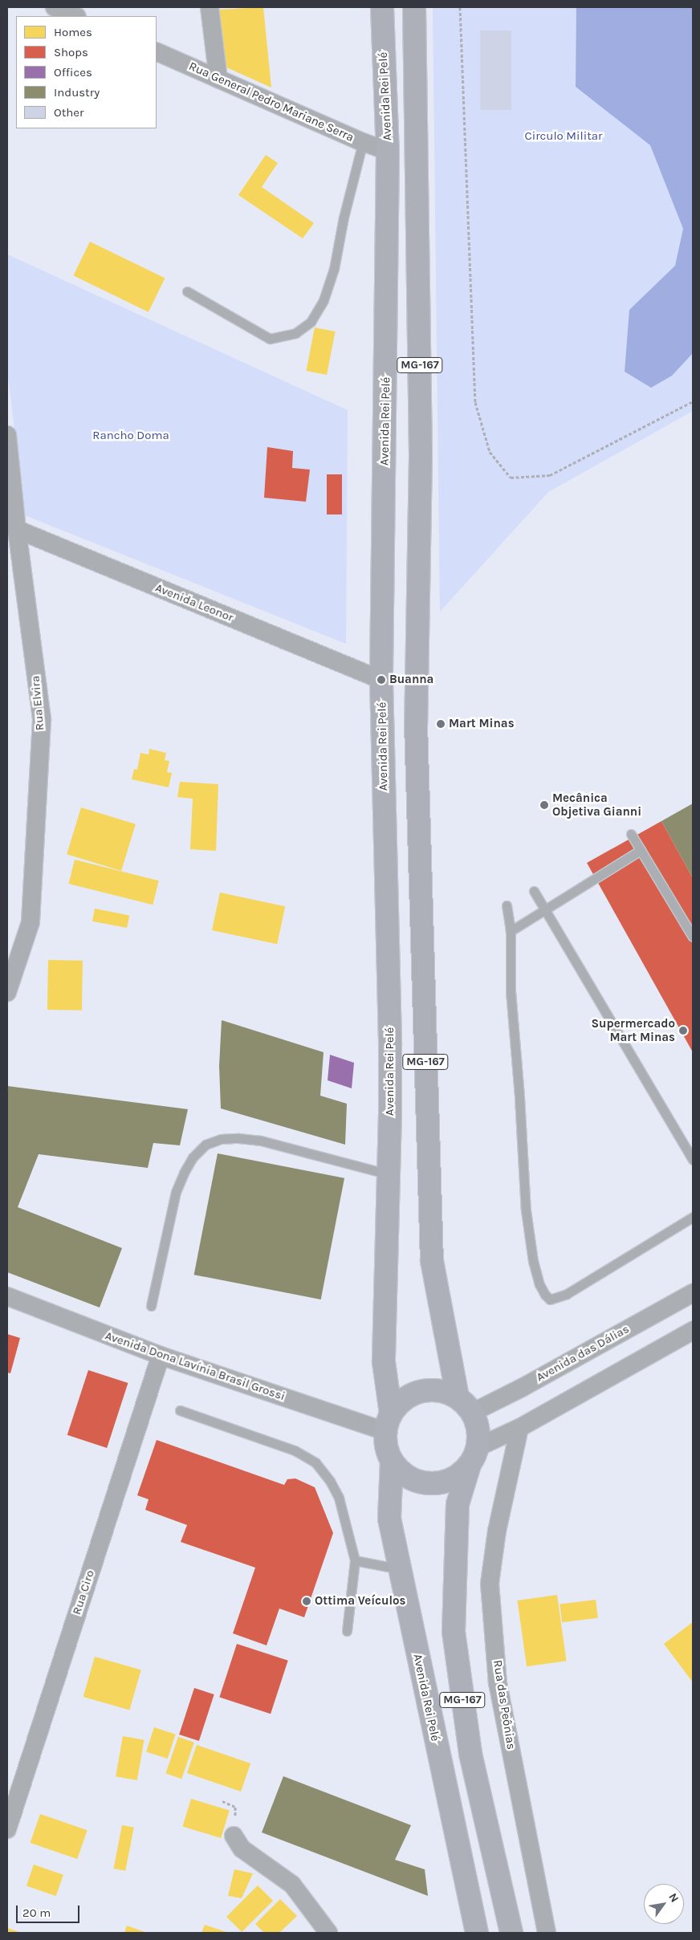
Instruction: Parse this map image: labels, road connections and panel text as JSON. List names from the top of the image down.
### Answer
{
  "streets": {
    "main road": ["Avenida Rei Pelé", "MG-167"],
    "street": [
      "Rua General Pedro Mariane Serra",
      "Avenida Leonor",
      "Rua Elvira",
      "Avenida das Dálias",
      "Avenida Dona Lavínia Brasil Grossi",
      "Rua Ciro",
      "Rua das Peônias"
    ]
  },
  "crossings": [
    ["Avenida Rei Pelé", "Rua General Pedro Mariane Serra"],
    ["Avenida Rei Pelé", "MG-167"],
    ["Avenida Rei Pelé", "Avenida Leonor"],
    ["Avenida Rei Pelé", "Avenida das Dálias"],
    ["Avenida Rei Pelé", "Avenida Dona Lavínia Brasil Grossi"],
    ["MG-167", "Avenida das Dálias"],
    ["MG-167", "Avenida Dona Lavínia Brasil Grossi"],
    ["Avenida Leonor", "Rua Elvira"],
    ["Avenida das Dálias", "Avenida Dona Lavínia Brasil Grossi"],
    ["Avenida Dona Lavínia Brasil Grossi", "Rua Ciro"]
  ],
  "parks": ["Circulo Militar", "Rancho Doma"],
  "places": [
    "Buanna",
    "Mart Minas",
    "Mecânica Objetiva Gianni",
    "Supermercado Mart Minas",
    "Ottima Veículos"
  ],
  "legend": [
    "Homes",
    "Shops",
    "Offices",
    "Industry",
    "Other"
  ],
  "scale_bar": "20 m",
  "north": "top right"
}
